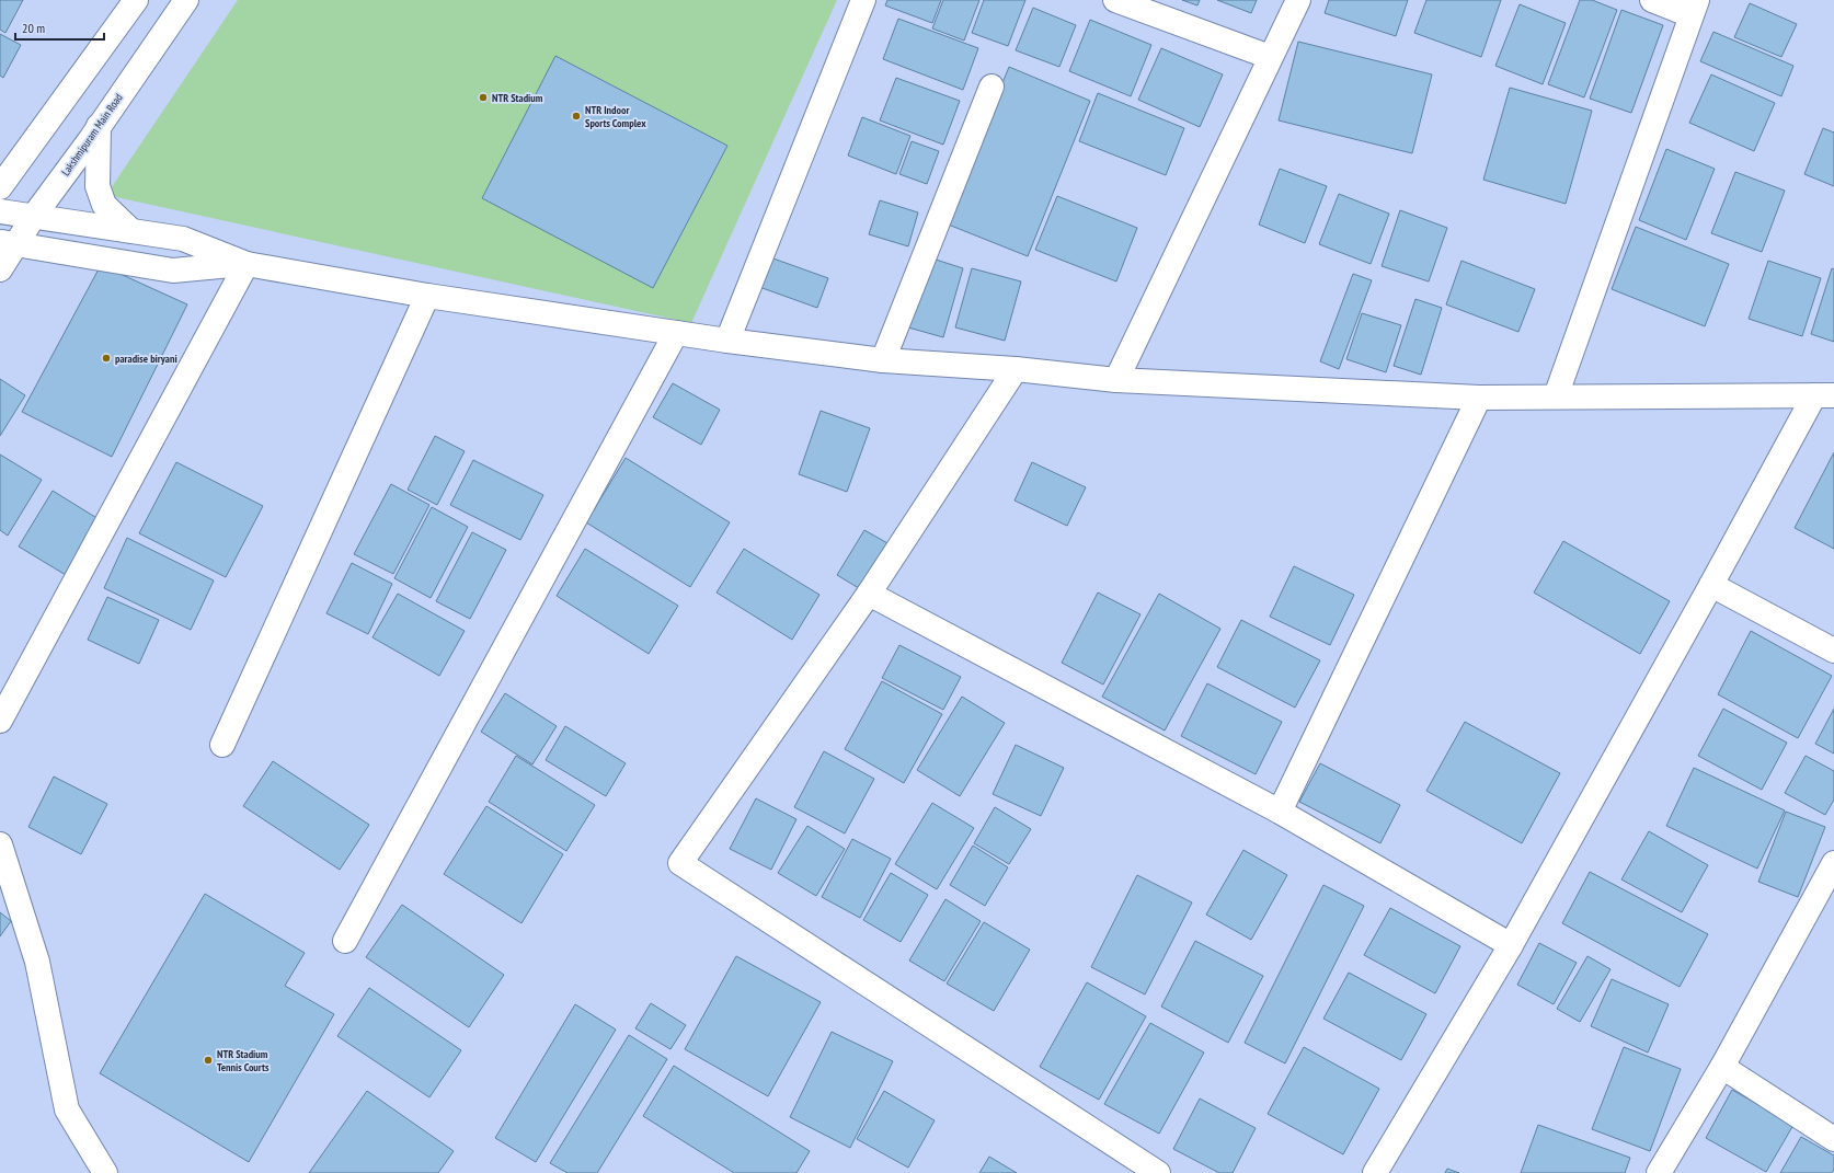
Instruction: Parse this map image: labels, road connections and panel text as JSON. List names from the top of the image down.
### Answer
{
  "streets": {
    "street": ["Lakshmipuram Main Road"]
  },
  "places": [
    "NTR Stadium",
    "NTR Indoor Sports Complex",
    "paradise biryani",
    "NTR Stadium Tennis Courts"
  ],
  "scale_bar": "20 m"
}
